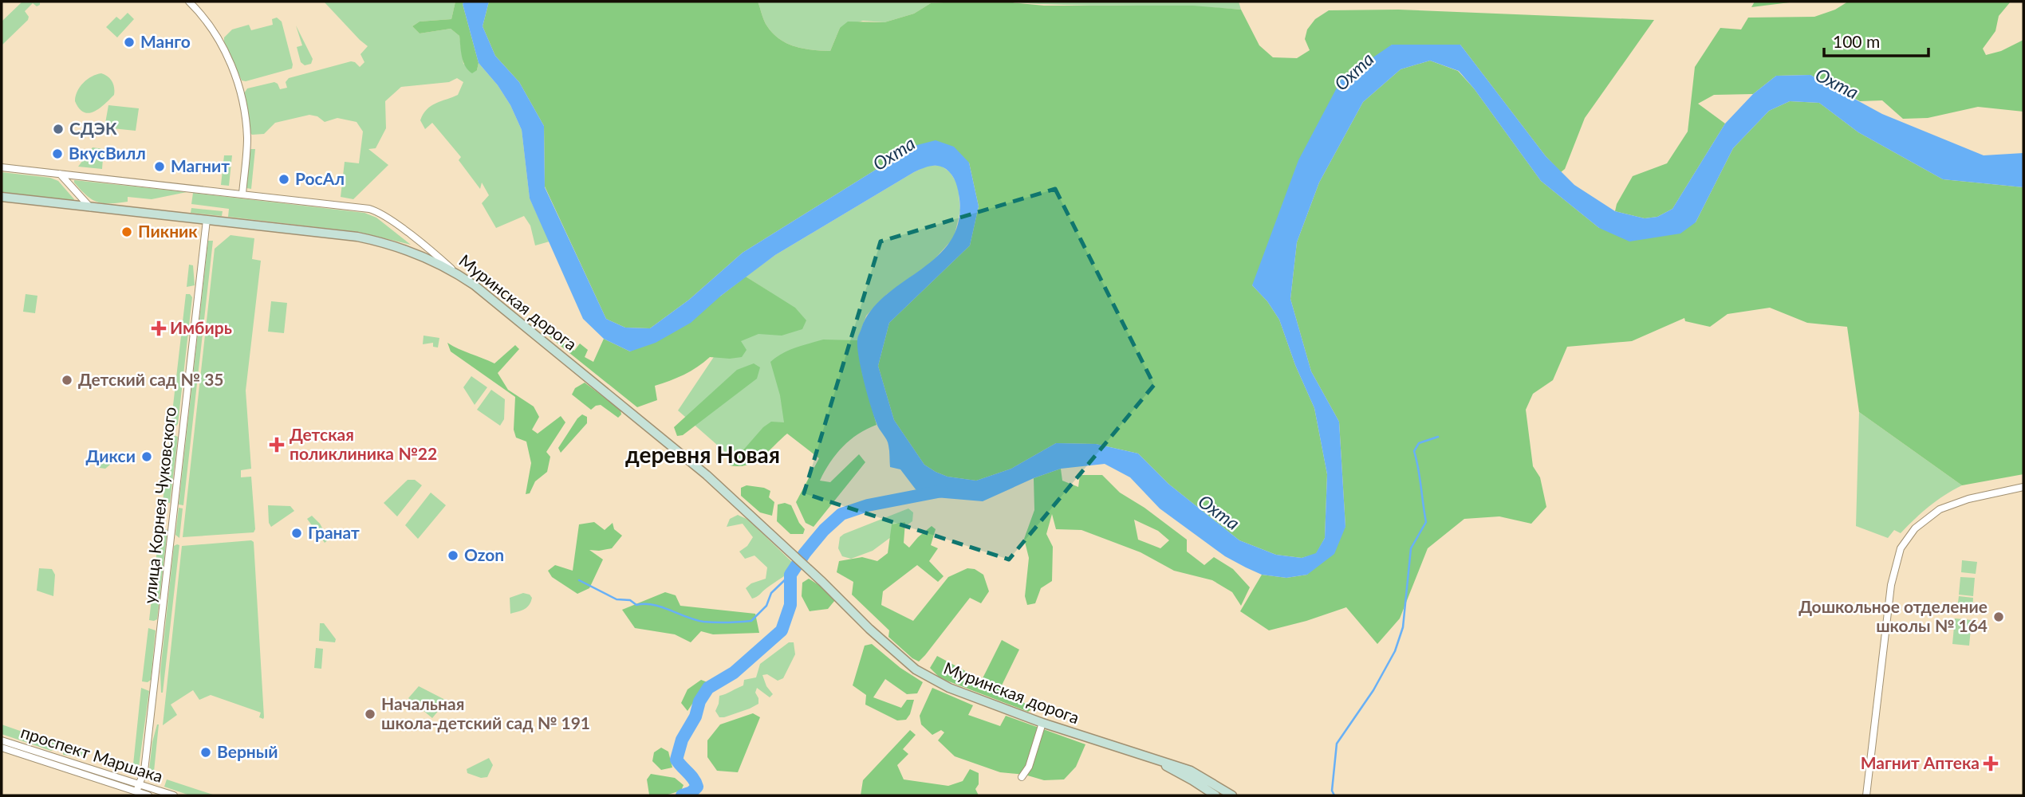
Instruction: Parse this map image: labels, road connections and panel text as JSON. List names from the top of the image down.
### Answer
{
  "streets": {
    "street": ["Муринская дорога", "улица Корнея Чуковского", "проспект Маршака"]
  },
  "crossings": [
    ["Муринская дорога", "улица Корнея Чуковского"],
    ["улица Корнея Чуковского", "проспект Маршака"]
  ],
  "districts": ["деревня Новая"],
  "water": ["Охта"],
  "places": {
    "other": [
      "Манго",
      "СДЭК",
      "ВкусВилл",
      "Магнит",
      "РосАл",
      "Пикник",
      "Детский сад № 35",
      "Дикси",
      "Гранат",
      "Ozon",
      "Дошкольное отделение школы № 164",
      "Начальная школа-детский сад № 191",
      "Верный"
    ],
    "health": ["Имбирь", "Детская поликлиника №22", "Магнит Аптека"]
  },
  "scale_bar": "100 m"
}
